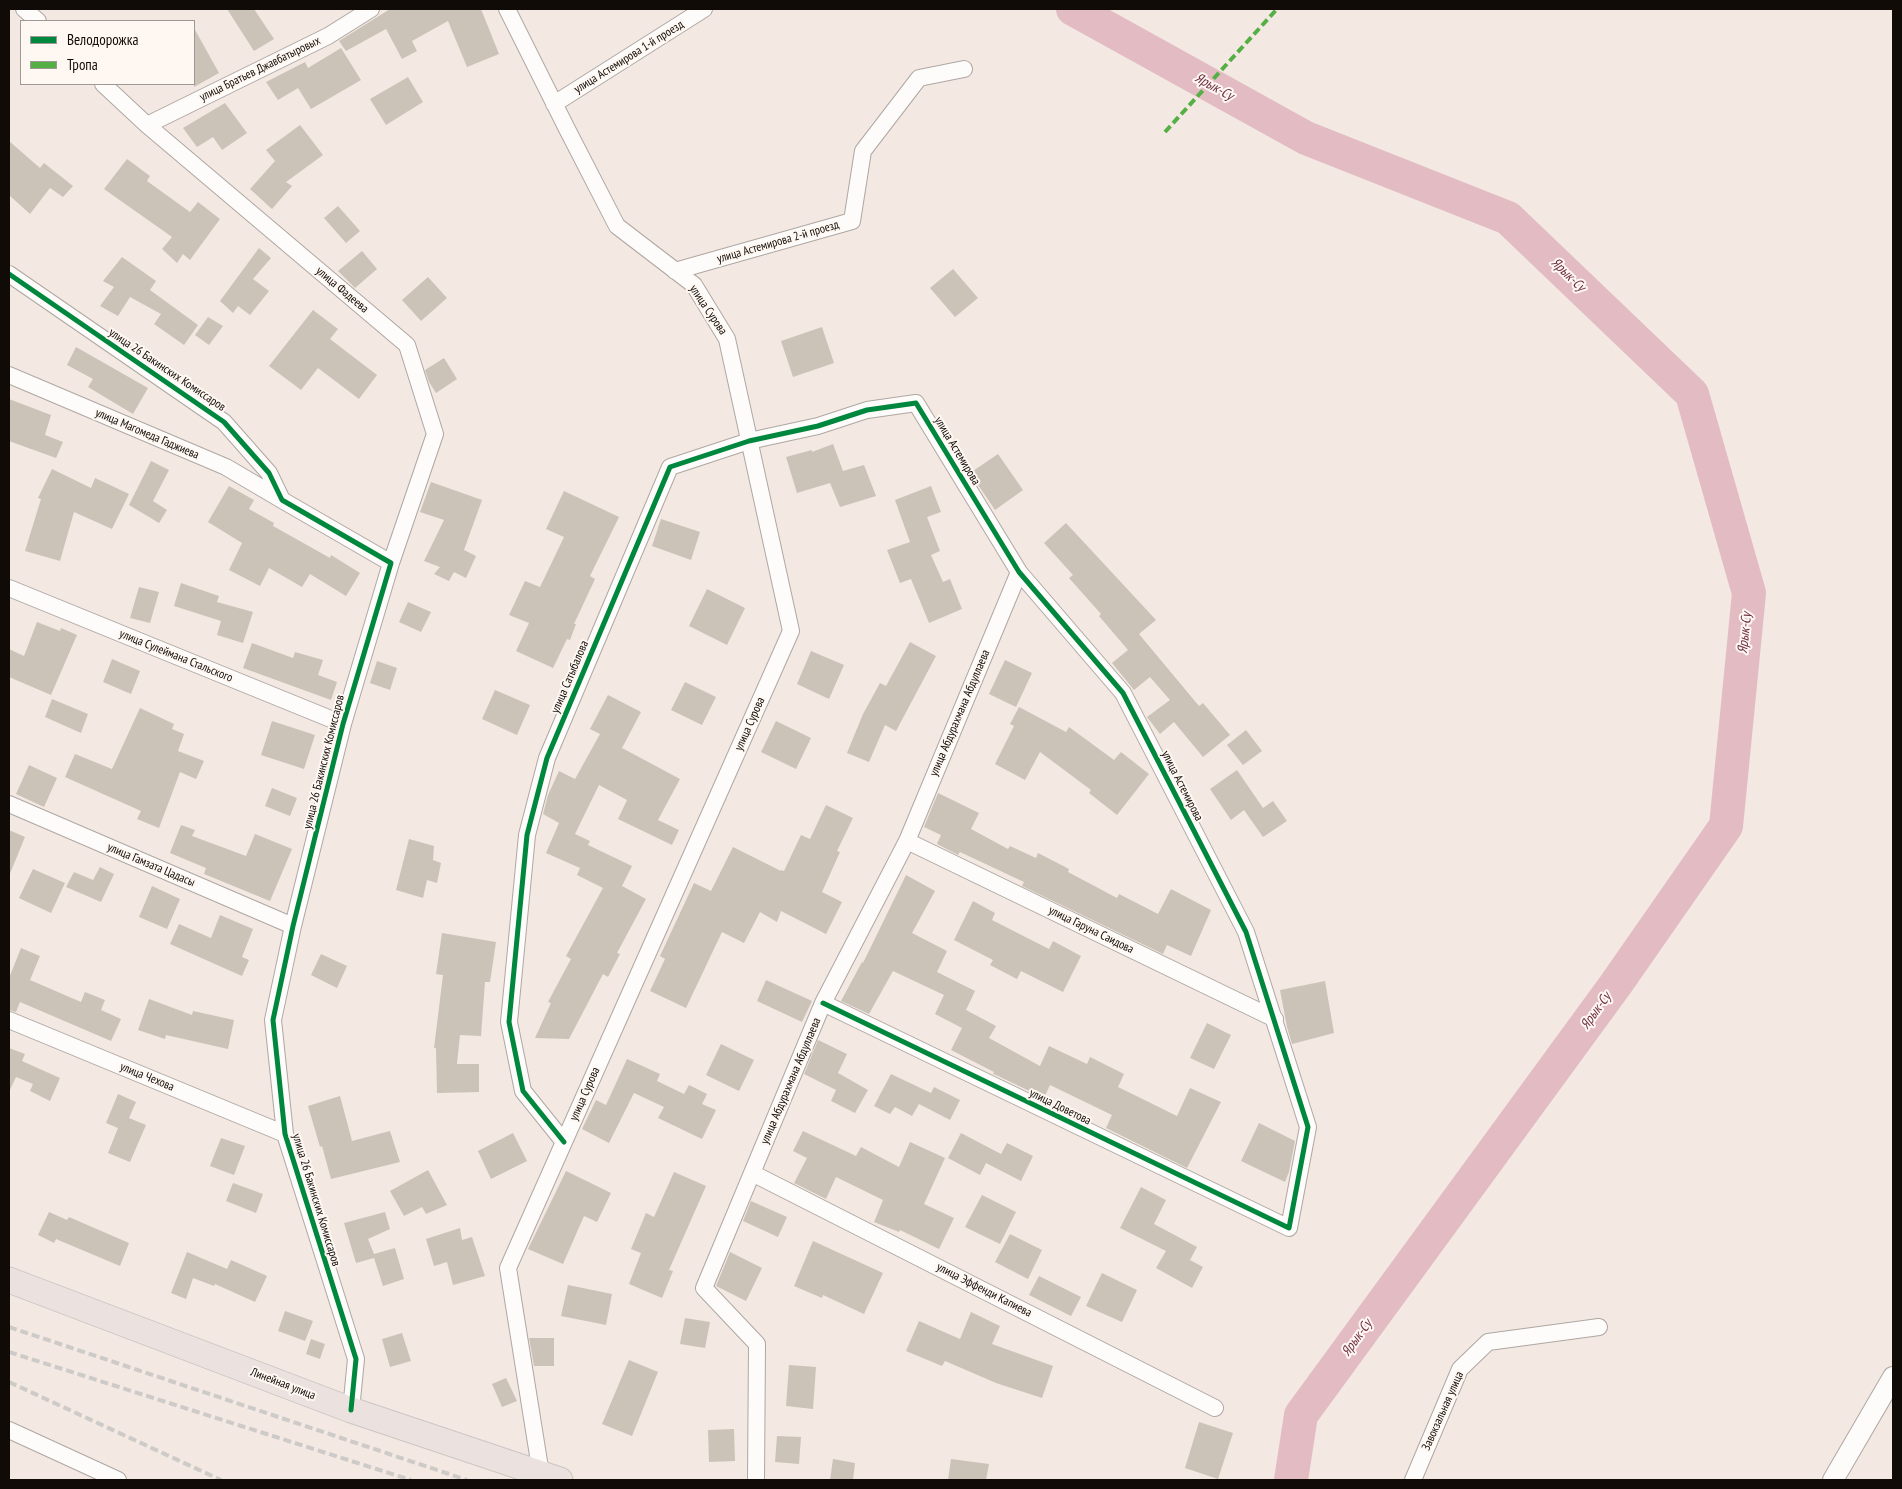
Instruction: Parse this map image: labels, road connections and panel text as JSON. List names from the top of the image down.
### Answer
{
  "streets": {
    "main road": ["Линейная улица"],
    "street": [
      "улица Астемирова 1-й проезд",
      "улица Братьев Джавбатыровых",
      "улица Астемирова 2-й проезд",
      "улица Фадеева",
      "улица Сурова",
      "улица 26 Бакинских Комиссаров",
      "улица Магомеда Гаджиева",
      "улица Астемирова",
      "улица Сулеймана Стальского",
      "улица Сатыбалова",
      "улица Абдурахмана Абдуллаева",
      "улица Гамзата Цадасы",
      "улица Гаруна Саидова",
      "улица Чехова",
      "улица Доветова",
      "улица Эффенди Капиева",
      "Завокзальная улица"
    ]
  },
  "crossings": [
    ["улица Астемирова 1-й проезд", "улица Сурова"],
    ["улица Братьев Джавбатыровых", "улица Фадеева"],
    ["улица Астемирова 2-й проезд", "улица Сурова"],
    ["улица Фадеева", "улица 26 Бакинских Комиссаров"],
    ["улица Сурова", "улица Сатыбалова"],
    ["улица Сурова", "Линейная улица"],
    ["улица 26 Бакинских Комиссаров", "улица Магомеда Гаджиева"],
    ["улица 26 Бакинских Комиссаров", "улица Сулеймана Стальского"],
    ["улица 26 Бакинских Комиссаров", "улица Гамзата Цадасы"],
    ["улица 26 Бакинских Комиссаров", "улица Чехова"],
    ["улица 26 Бакинских Комиссаров", "Линейная улица"],
    ["улица Астемирова", "улица Сатыбалова"],
    ["улица Астемирова", "улица Абдурахмана Абдуллаева"],
    ["улица Астемирова", "улица Гаруна Саидова"],
    ["улица Астемирова", "улица Доветова"],
    ["улица Абдурахмана Абдуллаева", "улица Гаруна Саидова"],
    ["улица Абдурахмана Абдуллаева", "улица Доветова"],
    ["улица Абдурахмана Абдуллаева", "улица Эффенди Капиева"]
  ],
  "water": ["Ярык-Су"],
  "legend": ["Велодорожка", "Тропа"]
}
